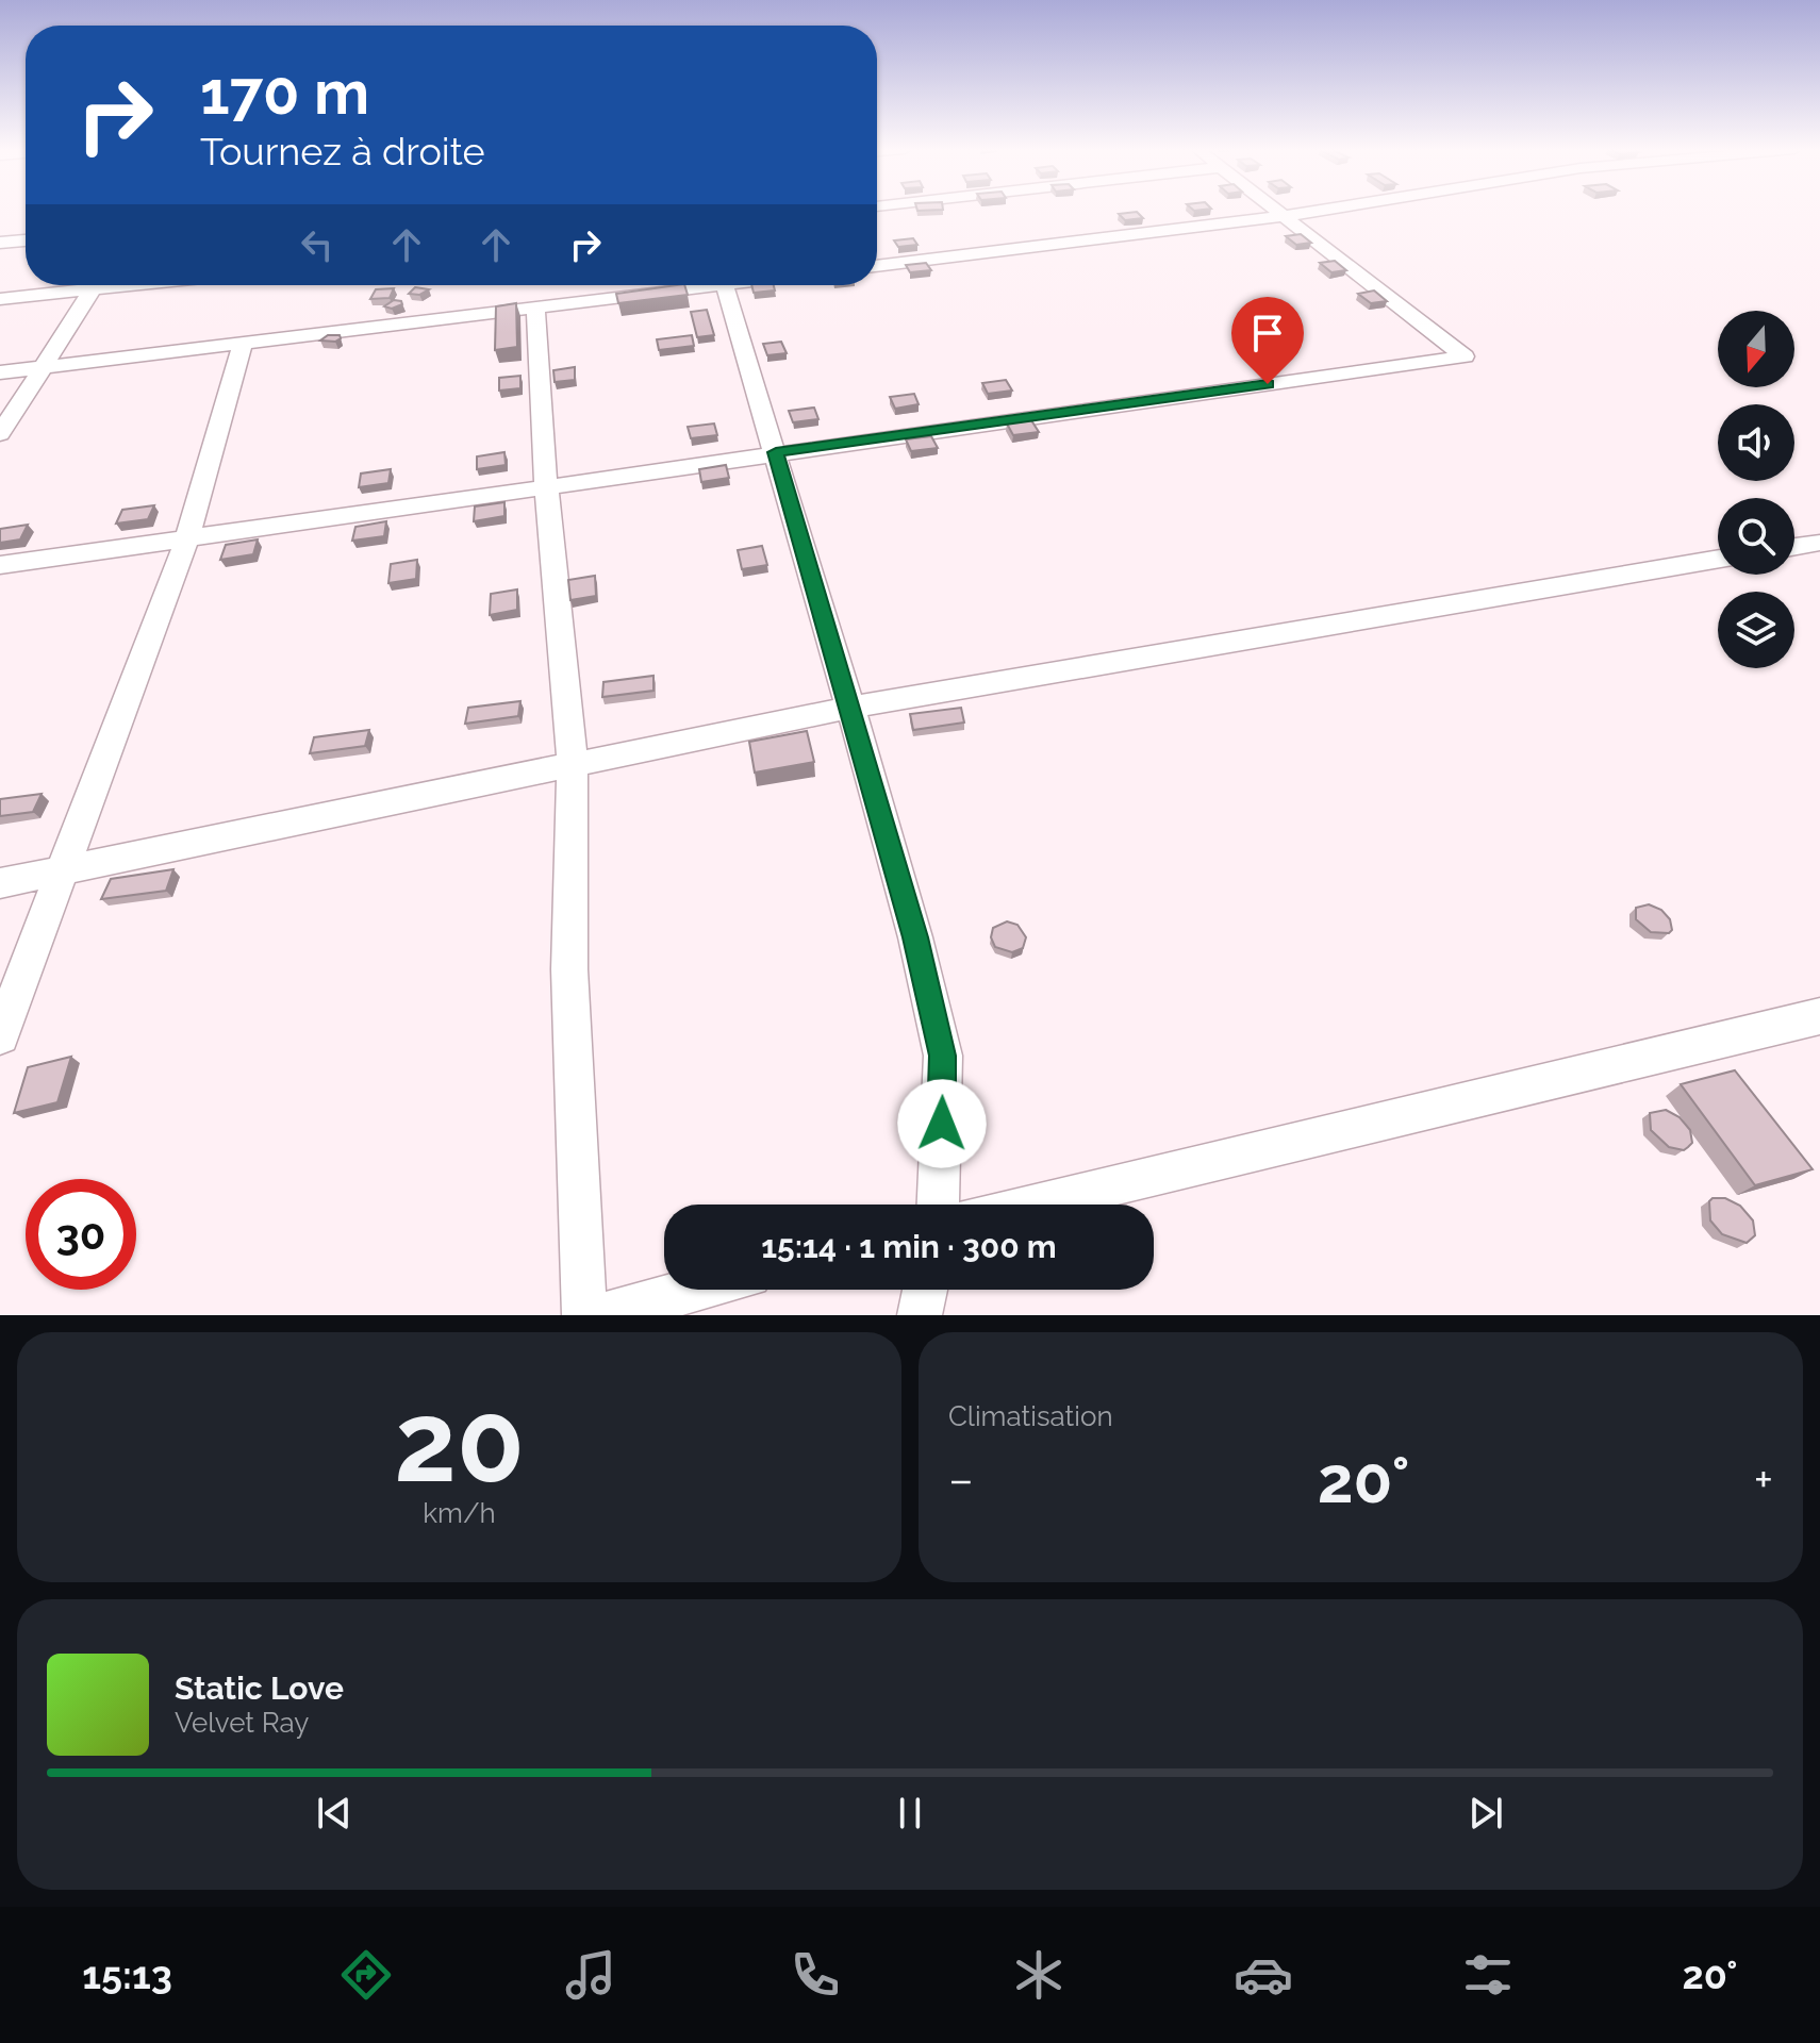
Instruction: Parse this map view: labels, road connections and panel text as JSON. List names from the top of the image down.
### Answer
{
  "north": "bottom",
  "page": {
    "turn": ["170 m", "Tournez à droite"],
    "limit": "30",
    "trip": "15:14 · 1 min · 300 m",
    "tile": [
      ["20", "km/h"],
      "Climatisation"
    ],
    "heat": ["−", "20°", "+"],
    "song": ["Static Love", "Velvet Ray"],
    "tabs": ["15:13", "20°"]
  }
}
